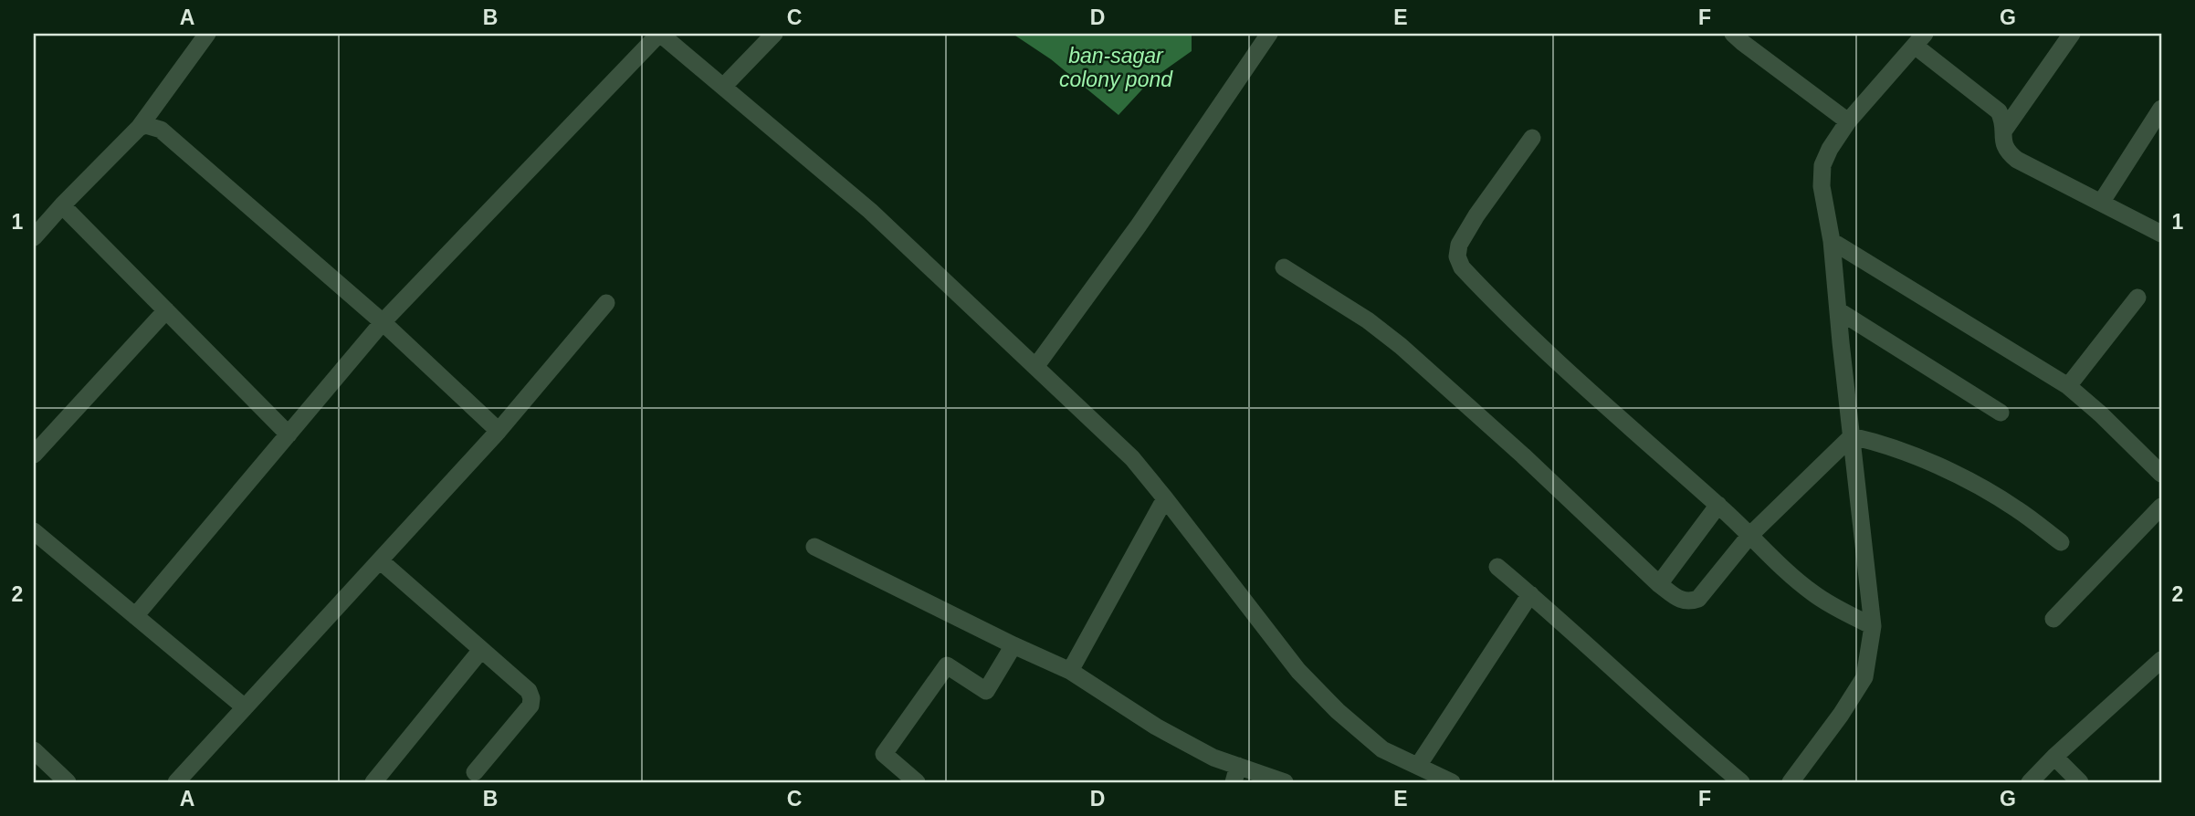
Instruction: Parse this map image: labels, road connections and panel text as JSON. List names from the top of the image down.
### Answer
{
  "water": ["ban-sagar colony pond"],
  "grid": {
    "columns": [
      "A",
      "B",
      "C",
      "D",
      "E",
      "F",
      "G"
    ],
    "rows": ["1", "2"]
  }
}
